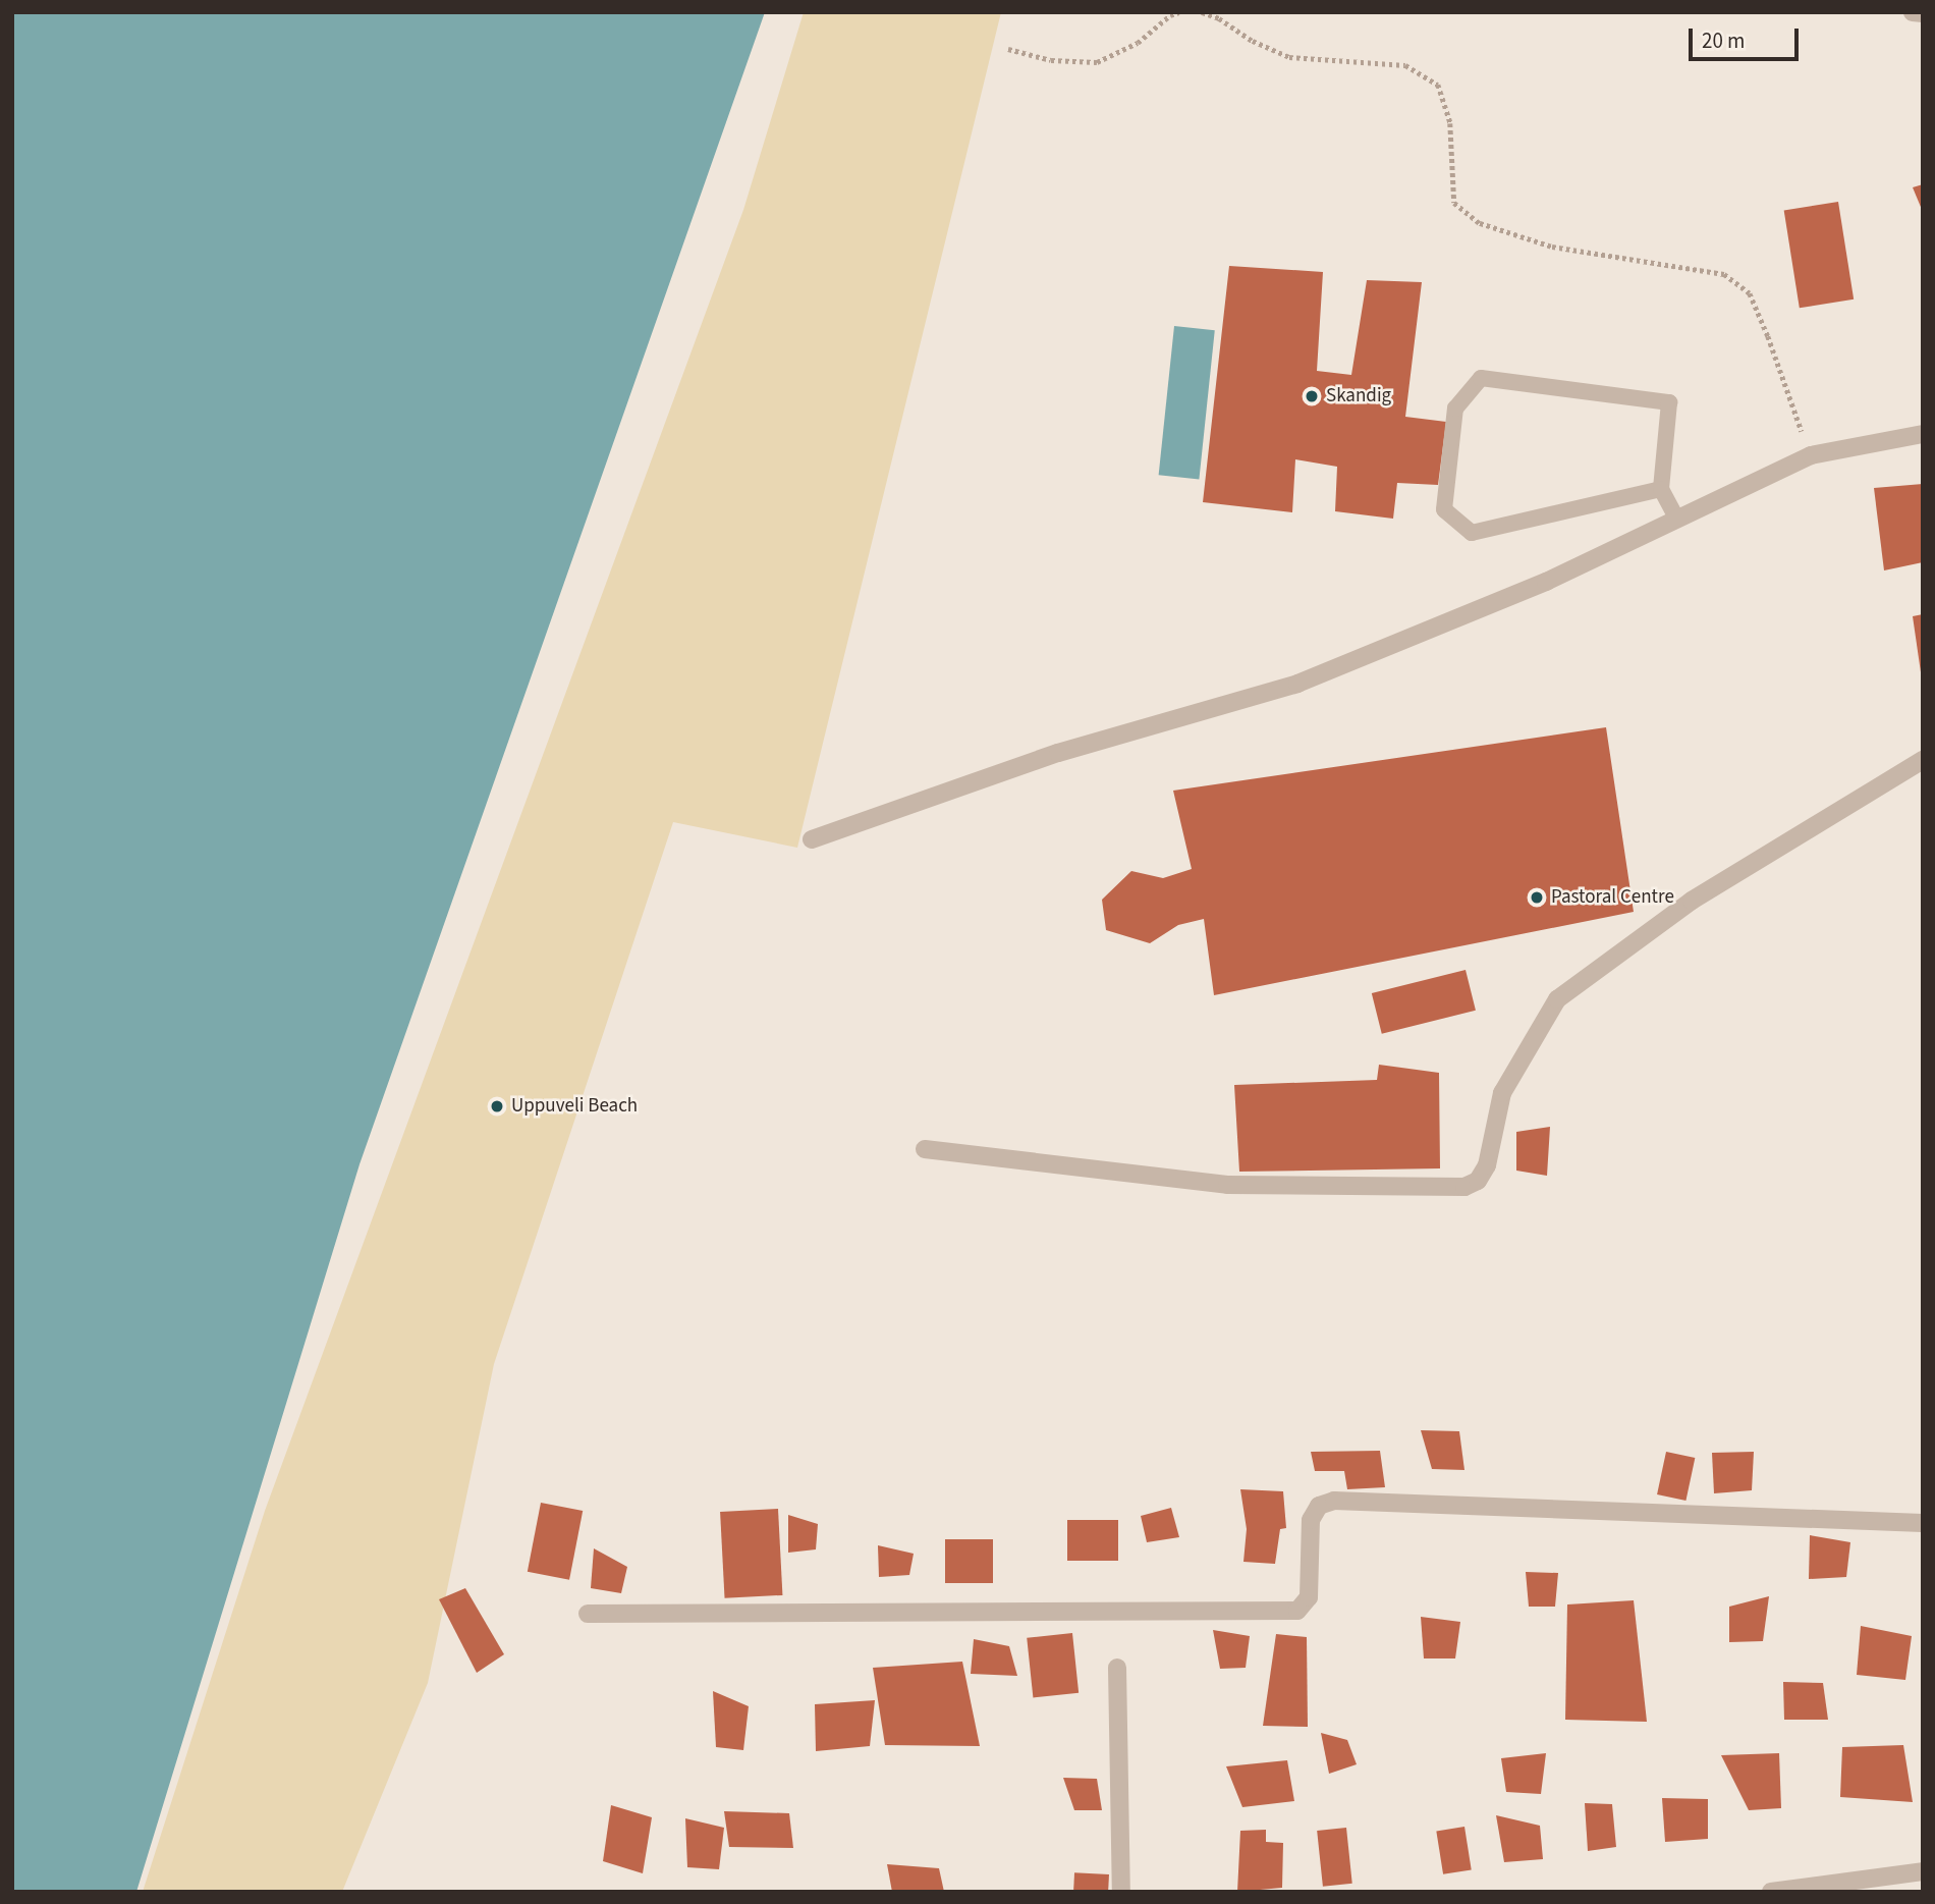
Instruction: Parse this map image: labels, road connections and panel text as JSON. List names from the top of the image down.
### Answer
{
  "places": ["Skandig", "Pastoral Centre", "Uppuveli Beach"],
  "scale_bar": "20 m"
}
